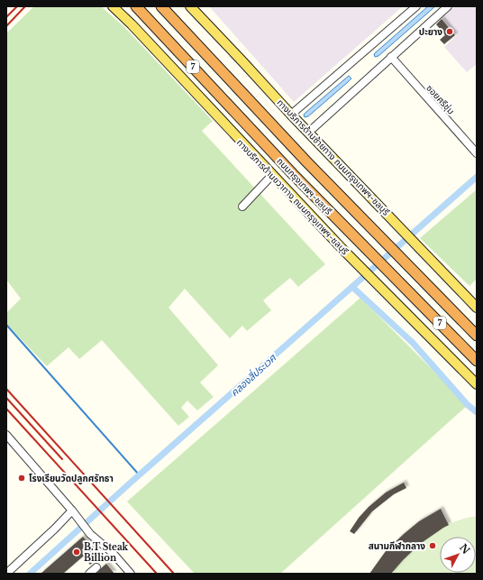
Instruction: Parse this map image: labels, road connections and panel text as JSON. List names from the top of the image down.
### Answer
{
  "streets": {
    "highway": ["7", "ถนนกรุงเทพฯ-ชลบุรี"],
    "main road": ["ทางบริการด้านซ้ายทาง ถนนกรุงเทพฯ-ชลบุรี", "ทางบริการด้านขวาทาง ถนนกรุงเทพฯ-ชลบุรี"],
    "street": ["ซอยศรีชุ่ม"]
  },
  "water": ["คลองสี่ประเวศ"],
  "places": [
    "ปะยาง",
    "โรงเรียนวัดปลูกศรัทธา",
    "สนามกีฬากลาง",
    "B.T Steak Billion"
  ],
  "north": "top right"
}
